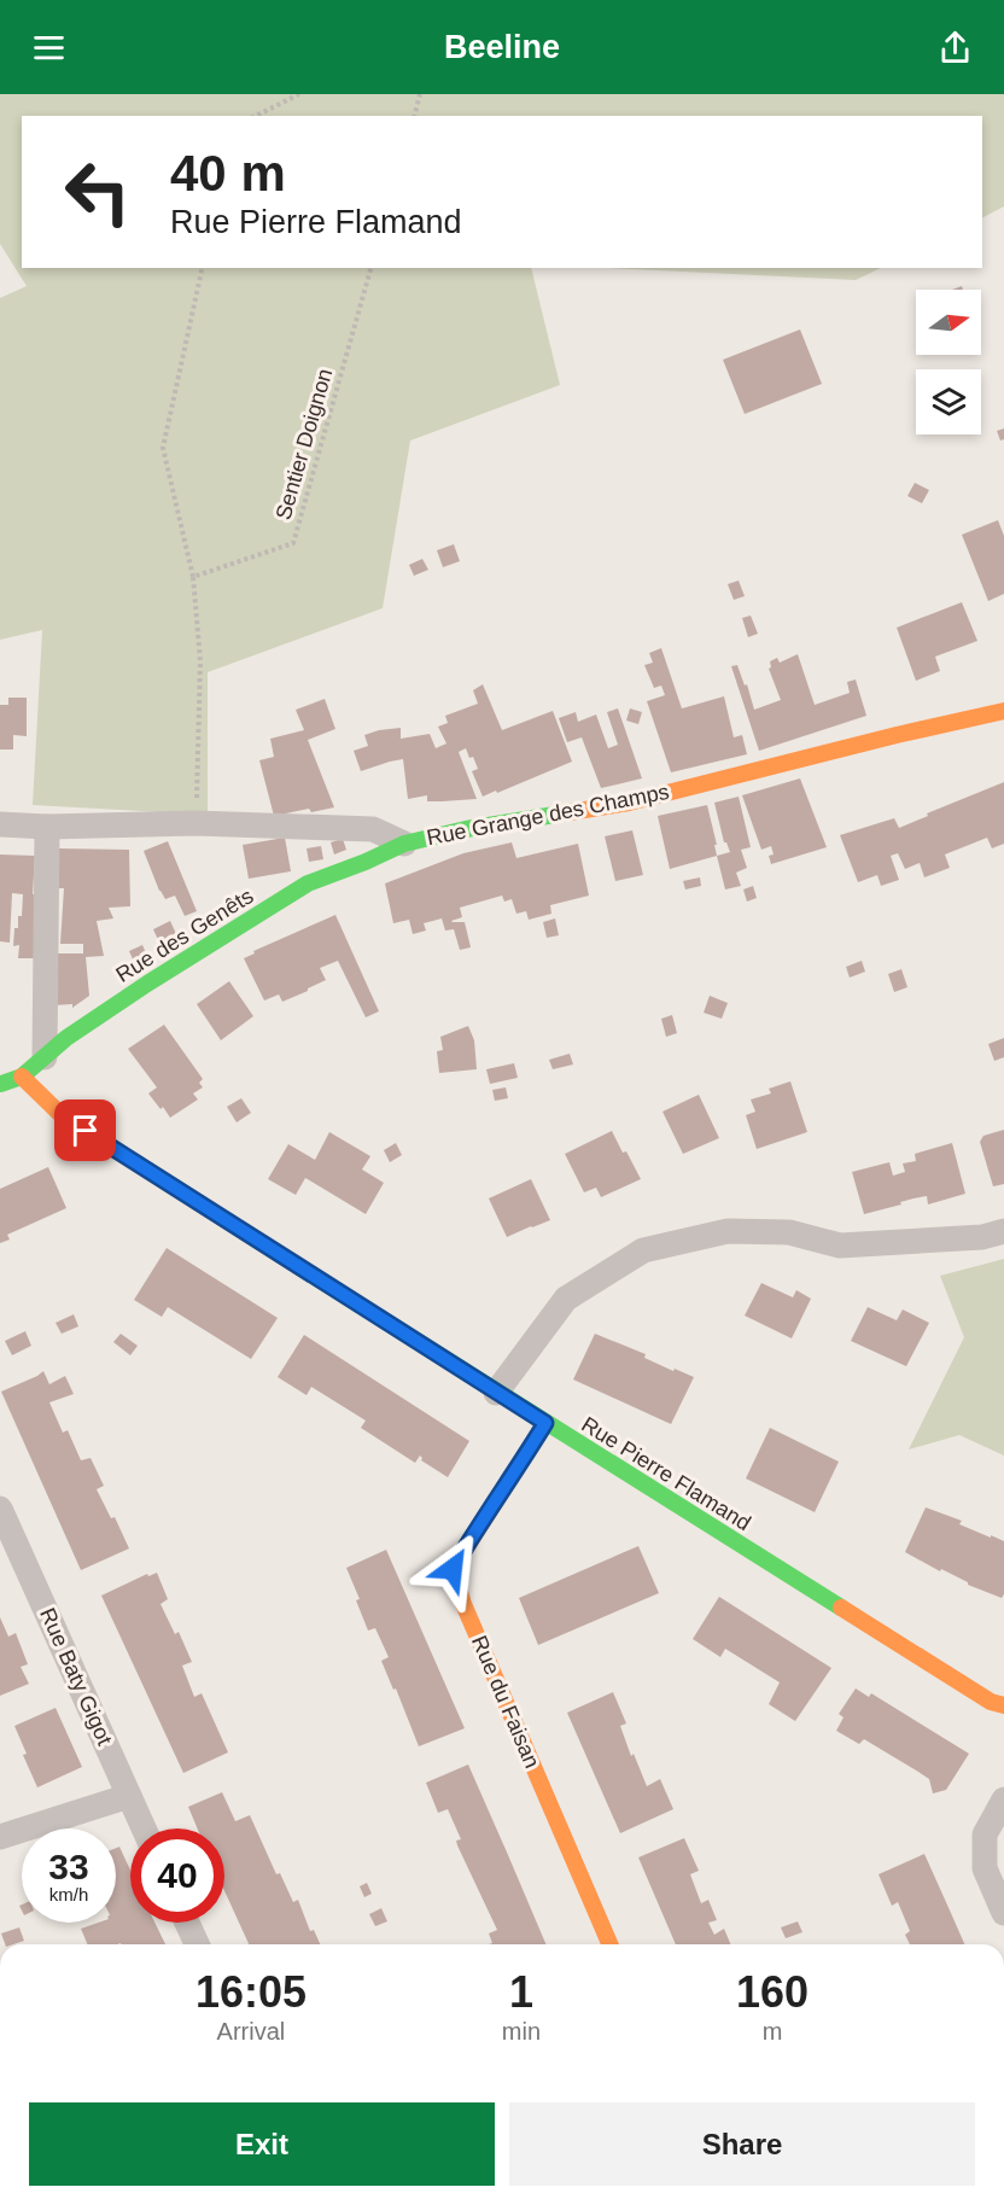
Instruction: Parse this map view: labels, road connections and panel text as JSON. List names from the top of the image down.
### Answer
{
  "streets": {
    "street": [
      "Rue Grange des Champs",
      "Rue des Genêts",
      "Rue Pierre Flamand",
      "Rue Baty Gigot",
      "Rue du Faisan"
    ],
    "path": ["Sentier Doignon"]
  },
  "crossings": [
    ["Rue Grange des Champs", "Rue des Genêts"],
    ["Rue des Genêts", "Rue Pierre Flamand"],
    ["Rue Pierre Flamand", "Rue du Faisan"]
  ],
  "north": "right",
  "page": {
    "header": "Beeline",
    "turn": ["40 m", "Rue Pierre Flamand"],
    "speed": "33 km/h",
    "limit": "40",
    "eta": [
      "16:05",
      "Arrival",
      "1",
      "min",
      "160",
      "m"
    ],
    "buttons": ["Exit", "Share"]
  }
}
